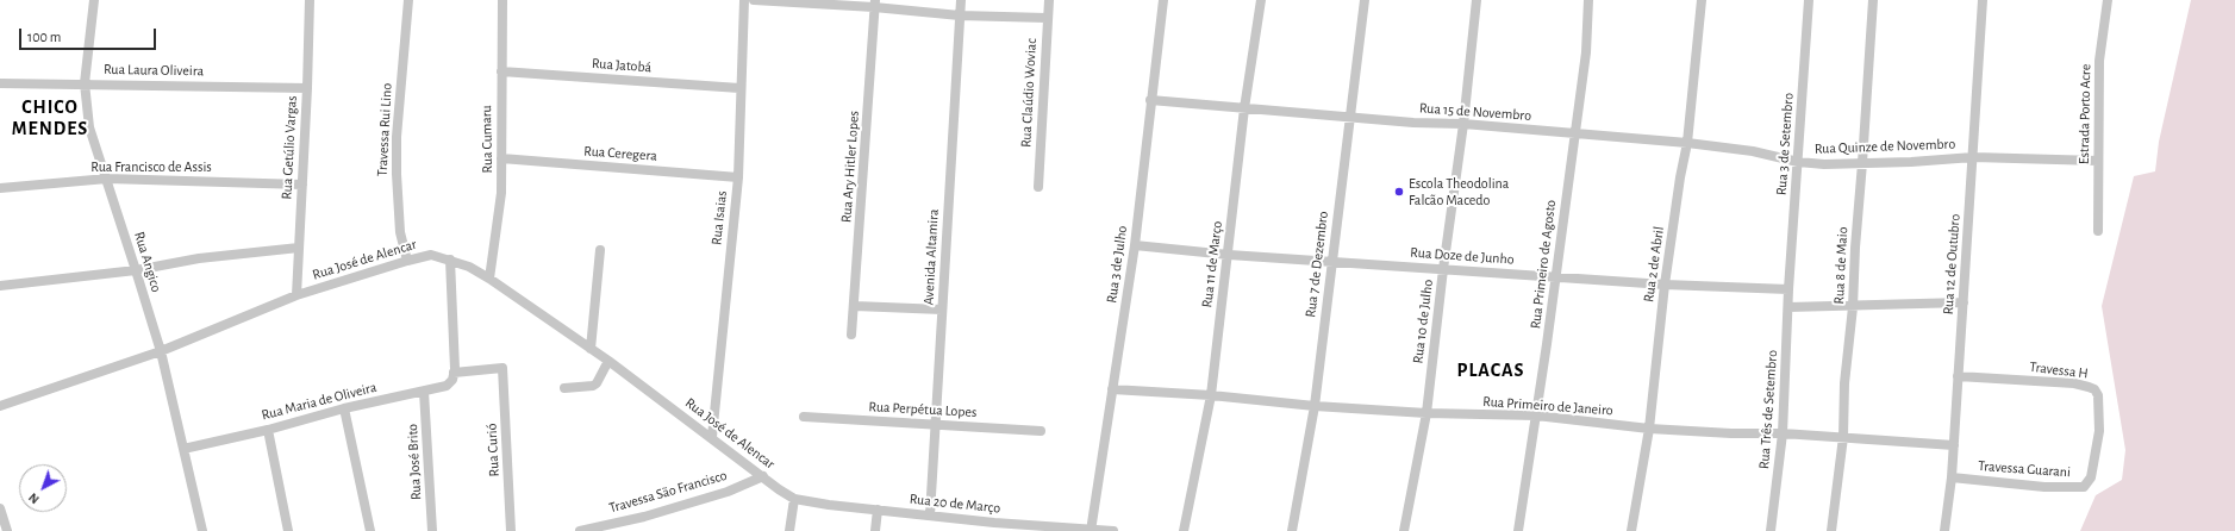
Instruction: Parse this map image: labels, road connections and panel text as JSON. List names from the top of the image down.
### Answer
{
  "streets": {
    "street": [
      "Rua Jatobá",
      "Rua Laura Oliveira",
      "Rua Claúdio Woviac",
      "Rua 15 de Novembro",
      "Estrada Porto Acre",
      "Travessa Rui Lino",
      "Rua Cumaru",
      "Rua 3 de Setembro",
      "Rua Quinze de Novembro",
      "Rua Getúlio Vargas",
      "Rua Ceregera",
      "Rua Francisco de Assis",
      "Rua Ary Hitler Lopes",
      "Rua Isaias",
      "Rua Doze de Junho",
      "Avenida Altamira",
      "Rua José de Alencar",
      "Rua Angico",
      "Rua 3 de Julho",
      "Rua 11 de Março",
      "Rua 7 de Dezembro",
      "Rua Primeiro de Agosto",
      "Rua 2 de Abril",
      "Rua 12 de Outubro",
      "Rua 8 de Maio",
      "Rua 10 de Julho",
      "Travessa H",
      "Rua Maria de Oliveira",
      "Rua Primeiro de Janeiro",
      "Rua Perpétua Lopes",
      "Rua Três de Setembro",
      "Rua Curió",
      "Rua José Brito",
      "Travessa Guarani",
      "Travessa São Francisco",
      "Rua 20 de Março"
    ]
  },
  "crossings": [
    ["Rua Jatobá", "Rua Cumaru"],
    ["Rua Jatobá", "Rua Isaias"],
    ["Rua Laura Oliveira", "Rua Getúlio Vargas"],
    ["Rua Laura Oliveira", "Rua Angico"],
    ["Rua 15 de Novembro", "Rua 3 de Setembro"],
    ["Rua 15 de Novembro", "Rua Quinze de Novembro"],
    ["Rua 15 de Novembro", "Rua 3 de Julho"],
    ["Rua 15 de Novembro", "Rua 11 de Março"],
    ["Rua 15 de Novembro", "Rua 7 de Dezembro"],
    ["Rua 15 de Novembro", "Rua Primeiro de Agosto"],
    ["Rua 15 de Novembro", "Rua 2 de Abril"],
    ["Rua 15 de Novembro", "Rua 10 de Julho"],
    ["Estrada Porto Acre", "Rua Quinze de Novembro"],
    ["Travessa Rui Lino", "Rua José de Alencar"],
    ["Rua Cumaru", "Rua Ceregera"],
    ["Rua Cumaru", "Rua José de Alencar"],
    ["Rua 3 de Setembro", "Rua Quinze de Novembro"],
    ["Rua 3 de Setembro", "Rua Doze de Junho"],
    ["Rua 3 de Setembro", "Rua Três de Setembro"],
    ["Rua Quinze de Novembro", "Rua 12 de Outubro"],
    ["Rua Quinze de Novembro", "Rua 8 de Maio"],
    ["Rua Getúlio Vargas", "Rua Francisco de Assis"],
    ["Rua Getúlio Vargas", "Rua José de Alencar"],
    ["Rua Ceregera", "Rua Isaias"],
    ["Rua Francisco de Assis", "Rua Angico"],
    ["Rua Isaias", "Rua José de Alencar"],
    ["Rua Doze de Junho", "Rua 3 de Julho"],
    ["Rua Doze de Junho", "Rua 11 de Março"],
    ["Rua Doze de Junho", "Rua 7 de Dezembro"],
    ["Rua Doze de Junho", "Rua Primeiro de Agosto"],
    ["Rua Doze de Junho", "Rua 2 de Abril"],
    ["Rua Doze de Junho", "Rua 10 de Julho"],
    ["Rua Doze de Junho", "Rua Três de Setembro"],
    ["Avenida Altamira", "Rua Perpétua Lopes"],
    ["Avenida Altamira", "Rua 20 de Março"],
    ["Rua José de Alencar", "Rua Angico"],
    ["Rua José de Alencar", "Travessa São Francisco"],
    ["Rua José de Alencar", "Rua 20 de Março"],
    ["Rua Angico", "Rua Maria de Oliveira"],
    ["Rua 3 de Julho", "Rua Primeiro de Janeiro"],
    ["Rua 3 de Julho", "Rua 20 de Março"],
    ["Rua 11 de Março", "Rua Primeiro de Janeiro"],
    ["Rua 7 de Dezembro", "Rua Primeiro de Janeiro"],
    ["Rua Primeiro de Agosto", "Rua Primeiro de Janeiro"],
    ["Rua 2 de Abril", "Rua Primeiro de Janeiro"],
    ["Rua 12 de Outubro", "Travessa H"],
    ["Rua 12 de Outubro", "Rua Primeiro de Janeiro"],
    ["Rua 12 de Outubro", "Travessa Guarani"],
    ["Rua 8 de Maio", "Rua Primeiro de Janeiro"],
    ["Rua 10 de Julho", "Rua Primeiro de Janeiro"],
    ["Travessa H", "Travessa Guarani"],
    ["Rua Maria de Oliveira", "Rua Curió"],
    ["Rua Maria de Oliveira", "Rua José Brito"],
    ["Rua Primeiro de Janeiro", "Rua Três de Setembro"]
  ],
  "districts": ["CHICO MENDES", "PLACAS"],
  "places": ["Escola Theodolina Falcão Macedo"],
  "scale_bar": "100 m",
  "north": "bottom left"
}
